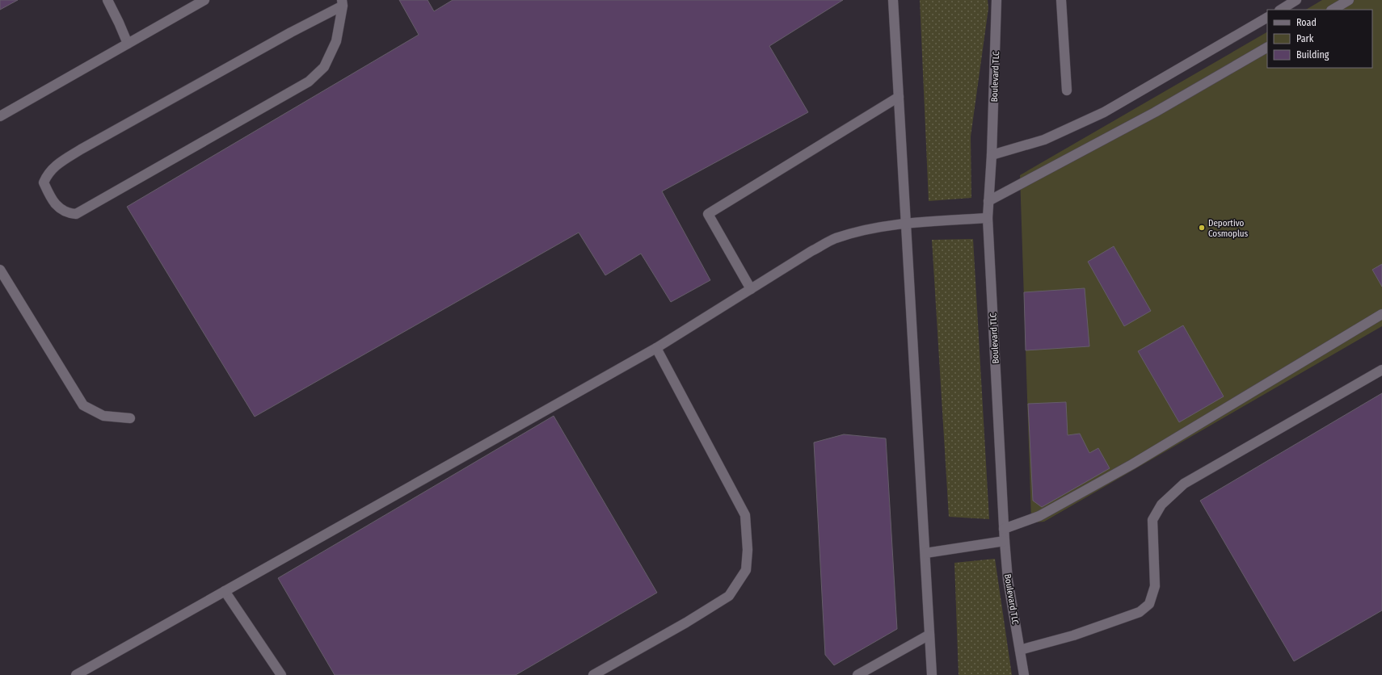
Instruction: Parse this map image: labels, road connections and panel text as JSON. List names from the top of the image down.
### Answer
{
  "streets": {
    "street": ["Boulevard TLC"]
  },
  "places": ["Deportivo Cosmoplus"],
  "legend": ["Road", "Park", "Building"]
}
